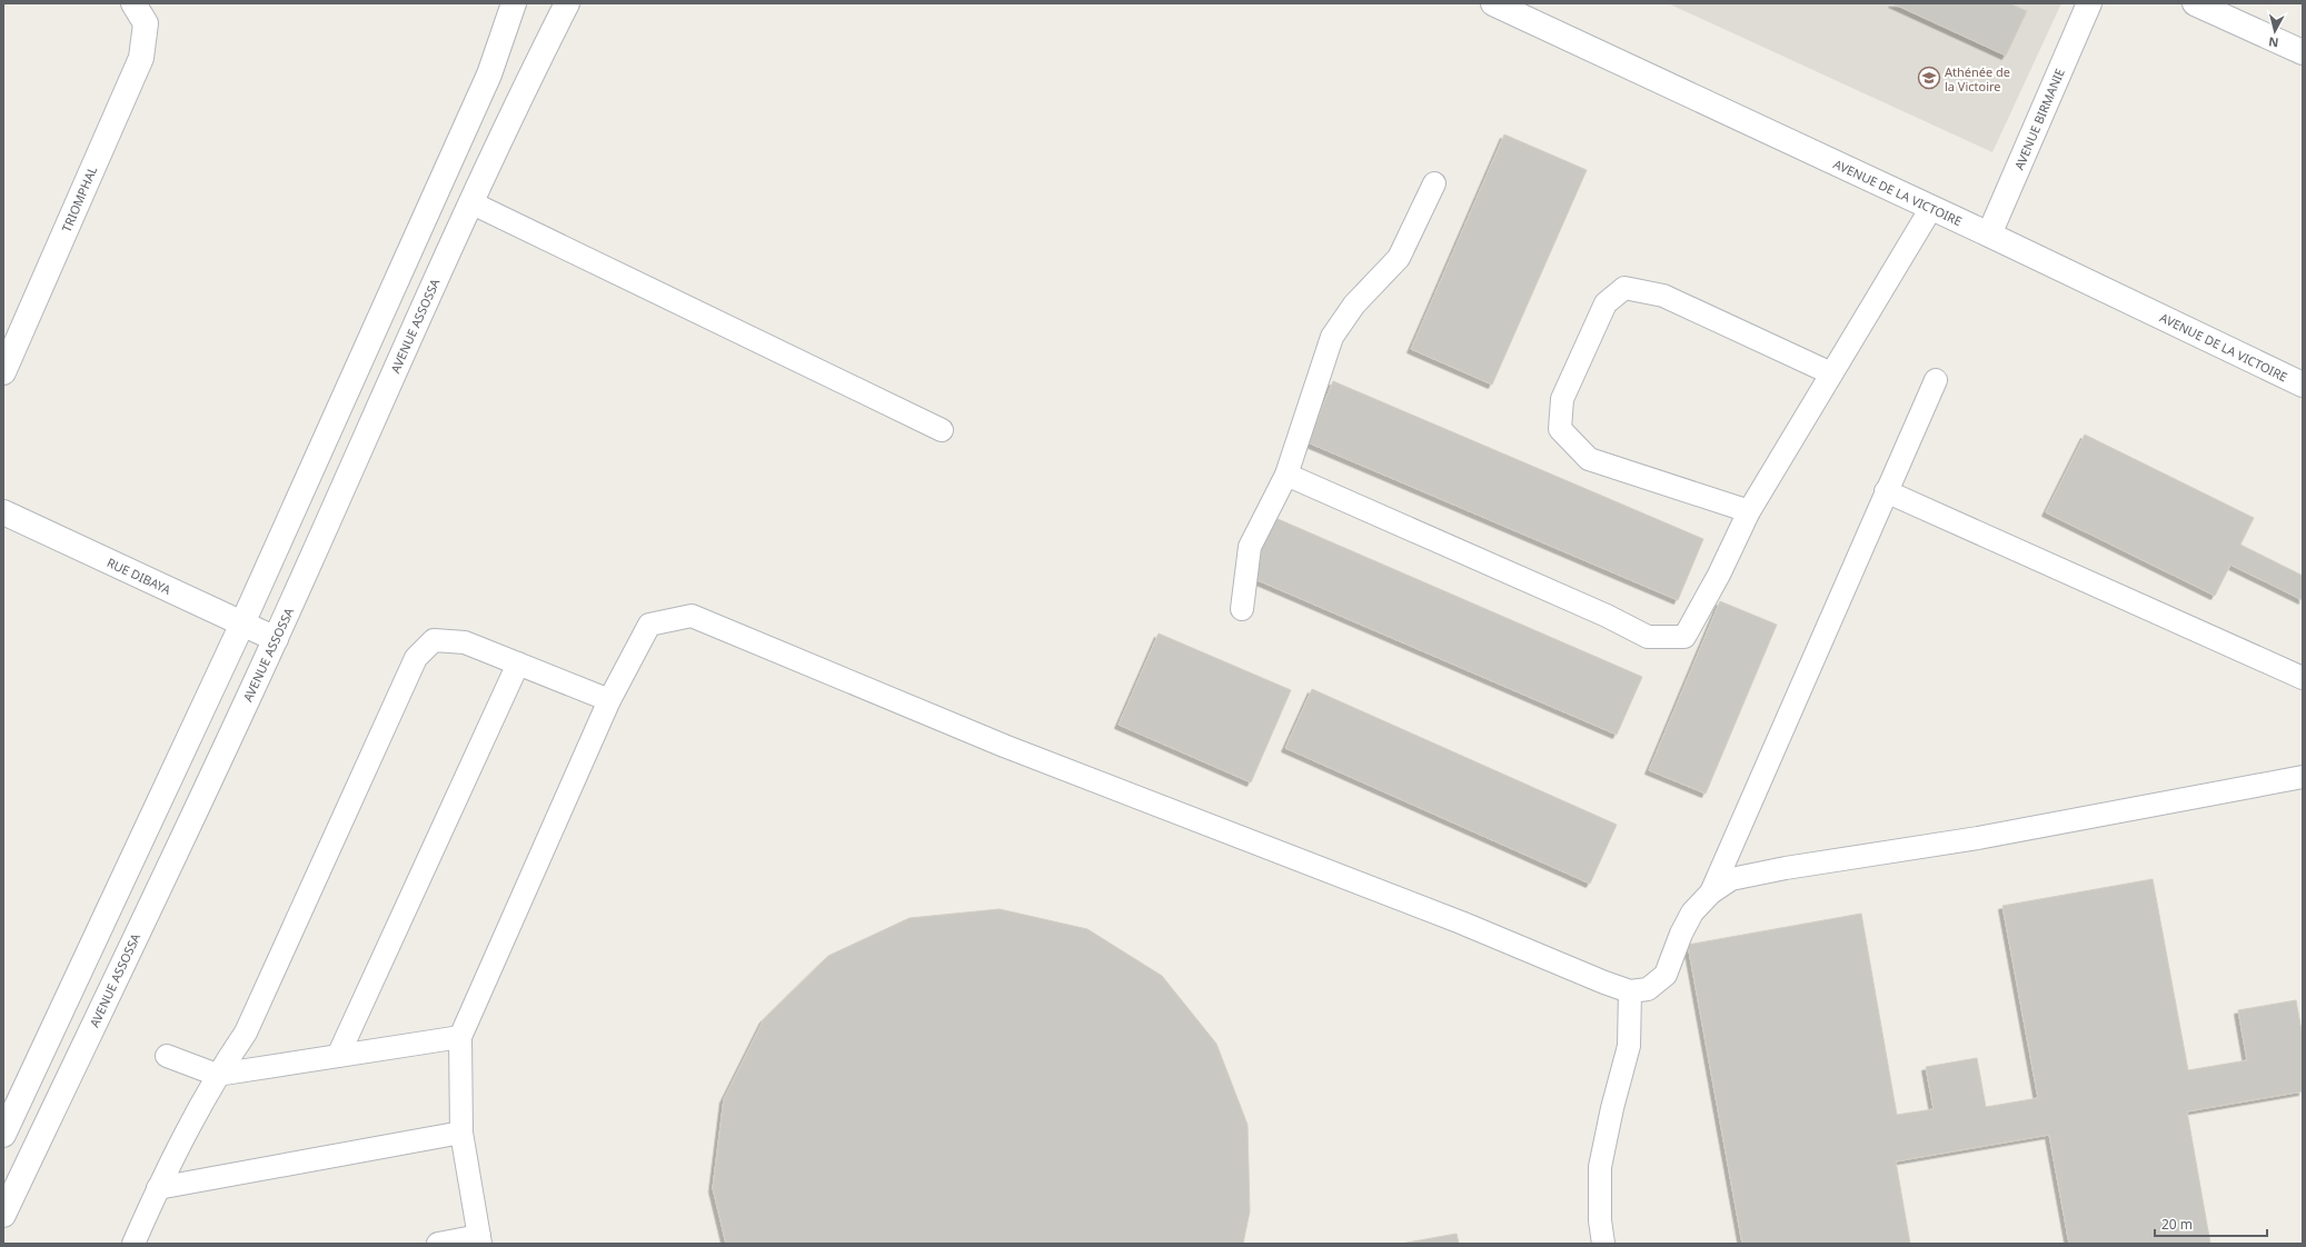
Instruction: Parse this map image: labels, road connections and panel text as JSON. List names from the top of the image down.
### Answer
{
  "streets": {
    "main road": [
      "AVENUE BIRMANIE",
      "AVENUE DE LA VICTOIRE",
      "TRIOMPHAL",
      "AVENUE ASSOSSA",
      "RUE DIBAYA"
    ]
  },
  "crossings": [
    ["AVENUE BIRMANIE", "AVENUE DE LA VICTOIRE"],
    ["AVENUE ASSOSSA", "RUE DIBAYA"]
  ],
  "places": {
    "school or university": ["Athénée de la Victoire"]
  },
  "scale_bar": "20 m",
  "north": "bottom"
}
